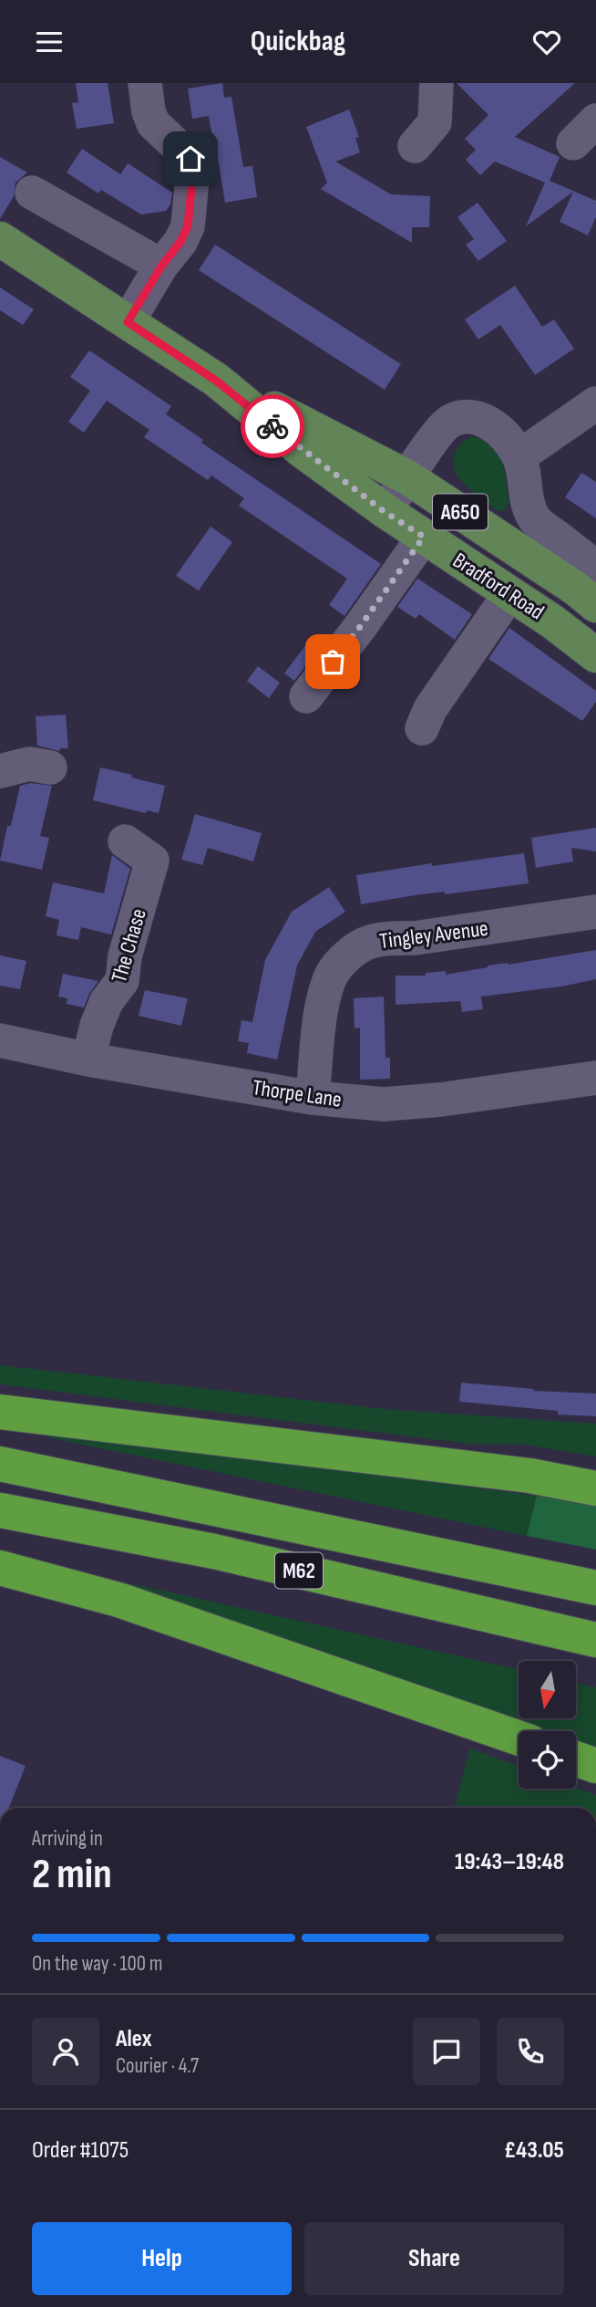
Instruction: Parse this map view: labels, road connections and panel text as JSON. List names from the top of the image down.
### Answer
{
  "streets": {
    "highway": ["M62"],
    "main road": ["A650", "Bradford Road"],
    "street": ["Tingley Avenue", "The Chase", "Thorpe Lane"]
  },
  "crossings": [
    ["Tingley Avenue", "Thorpe Lane"],
    ["The Chase", "Thorpe Lane"]
  ],
  "north": "bottom",
  "page": {
    "header": "Quickbag",
    "heading": ["2 min", "Arriving in", "19:43–19:48"],
    "panel": [
      "Alex",
      "Courier · 4.7",
      "Order #1075",
      "£43.05"
    ],
    "bar": "On the way · 100 m",
    "buttons": ["Help", "Share"]
  }
}
